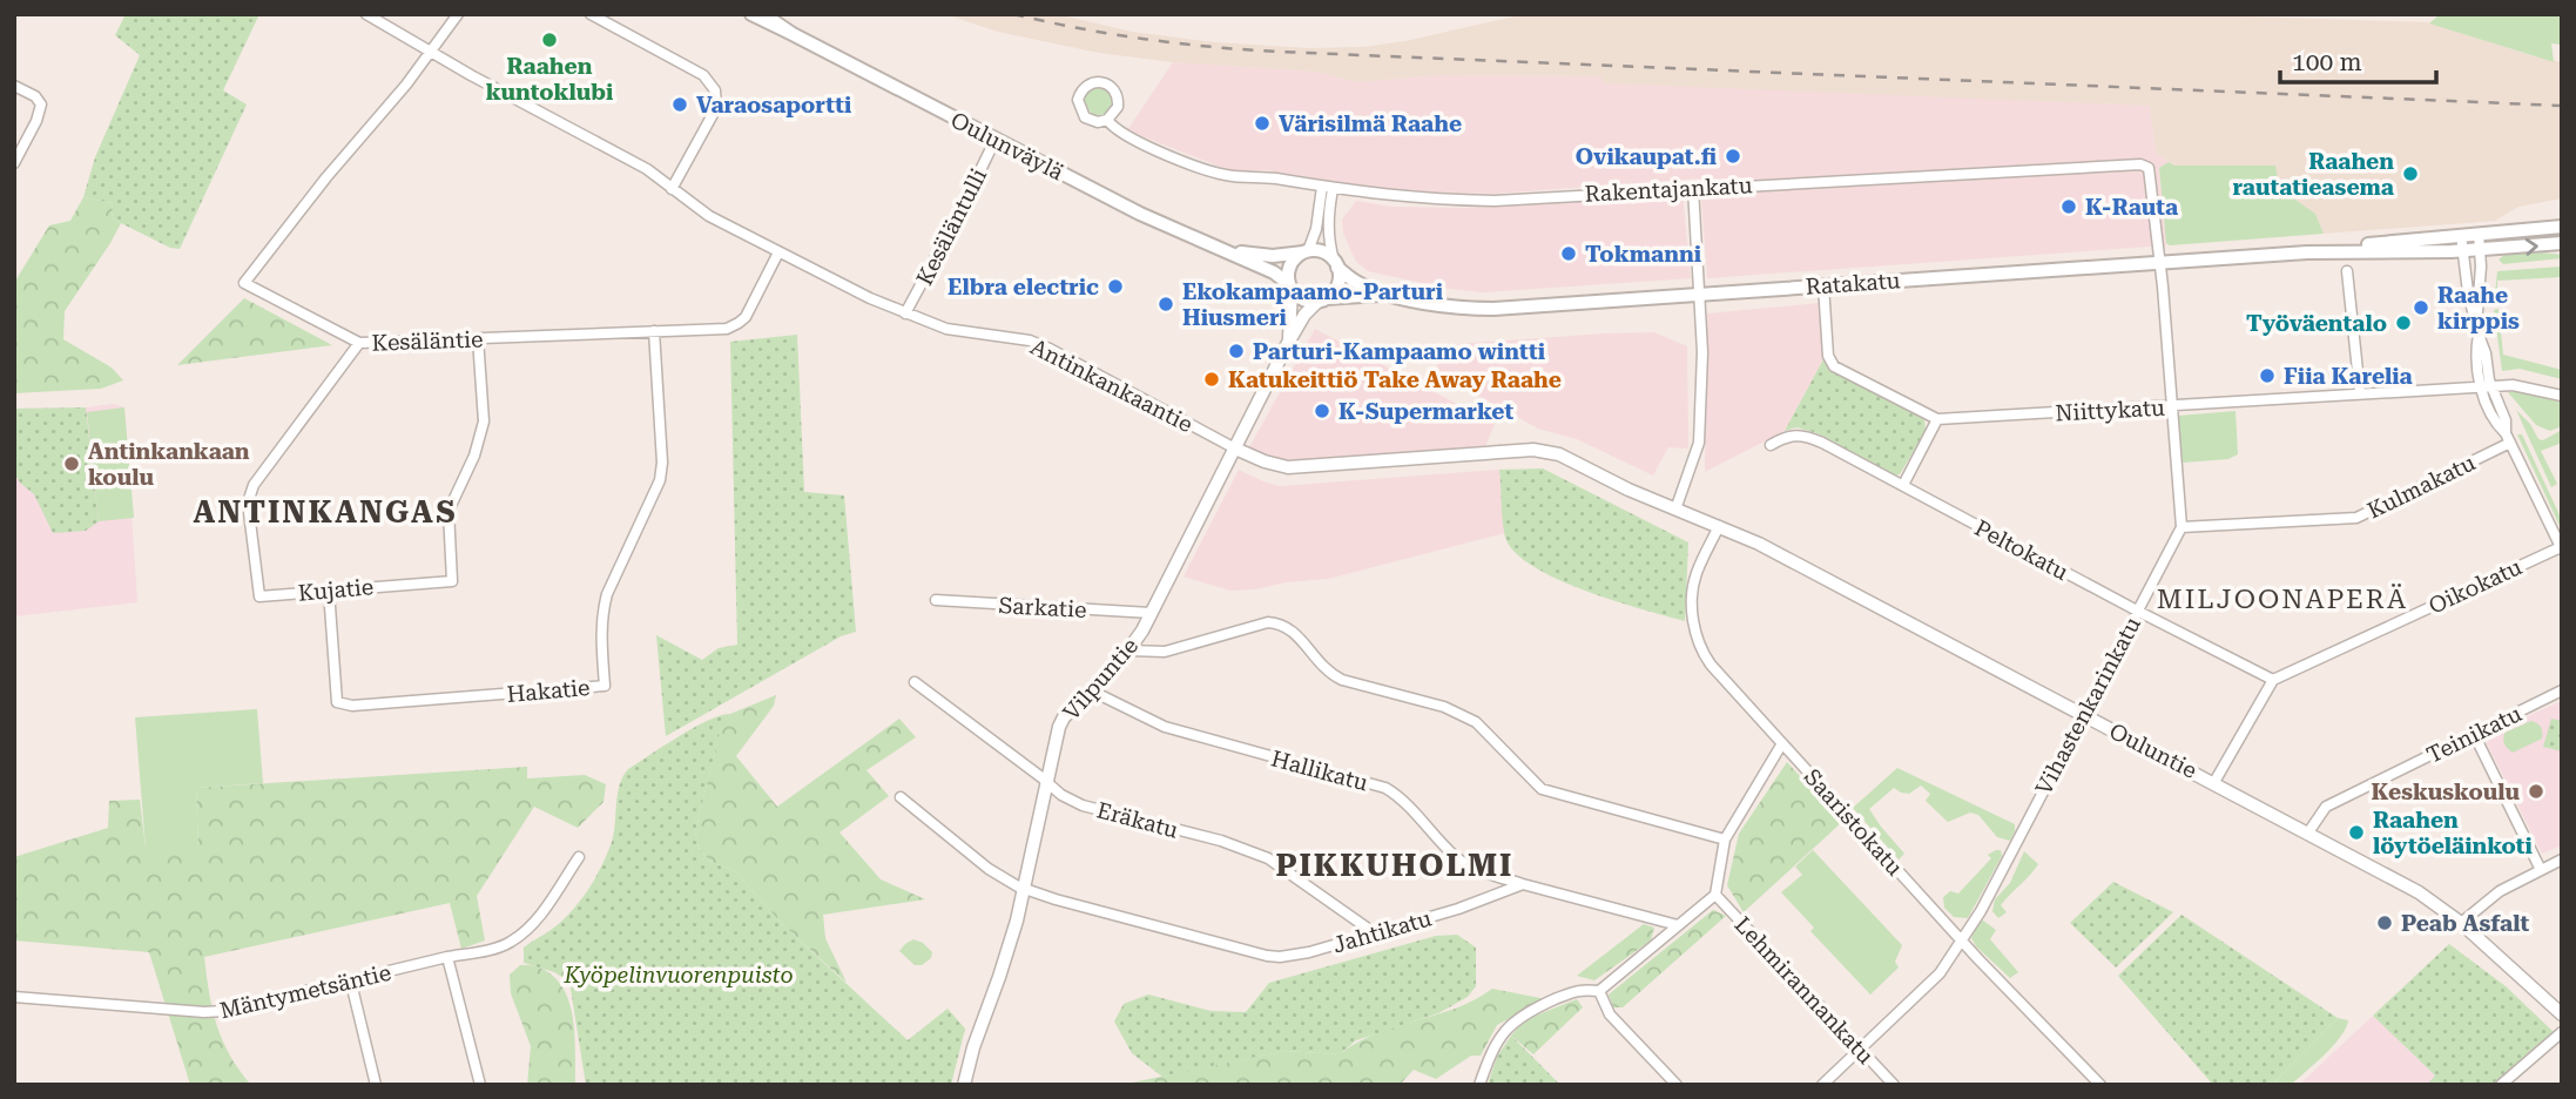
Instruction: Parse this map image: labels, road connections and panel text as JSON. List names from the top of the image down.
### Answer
{
  "streets": {
    "main road": ["Oulunväylä", "Ratakatu"],
    "street": [
      "Rakentajankatu",
      "Kesäläntulli",
      "Kesäläntie",
      "Antinkankaantie",
      "Niittykatu",
      "Kulmakatu",
      "Peltokatu",
      "Oikokatu",
      "Kujatie",
      "Sarkatie",
      "Vilpuntie",
      "Hakatie",
      "Vihastenkarinkatu",
      "Teinikatu",
      "Ouluntie",
      "Hallikatu",
      "Eräkatu",
      "Saaristokatu",
      "Jahtikatu",
      "Lehmirannankatu",
      "Mäntymetsäntie"
    ]
  },
  "crossings": [
    ["Oulunväylä", "Kesäläntulli"],
    ["Oulunväylä", "Ratakatu"],
    ["Oulunväylä", "Vilpuntie"],
    ["Rakentajankatu", "Ratakatu"],
    ["Kesäläntulli", "Antinkankaantie"],
    ["Ratakatu", "Vilpuntie"],
    ["Kesäläntie", "Antinkankaantie"],
    ["Kesäläntie", "Kujatie"],
    ["Kesäläntie", "Hakatie"],
    ["Antinkankaantie", "Vilpuntie"],
    ["Antinkankaantie", "Ouluntie"],
    ["Antinkankaantie", "Saaristokatu"],
    ["Kulmakatu", "Vihastenkarinkatu"],
    ["Peltokatu", "Oikokatu"],
    ["Peltokatu", "Vihastenkarinkatu"],
    ["Kujatie", "Hakatie"],
    ["Sarkatie", "Vilpuntie"],
    ["Vilpuntie", "Hallikatu"],
    ["Vilpuntie", "Eräkatu"],
    ["Vilpuntie", "Jahtikatu"],
    ["Vihastenkarinkatu", "Ouluntie"],
    ["Vihastenkarinkatu", "Saaristokatu"],
    ["Vihastenkarinkatu", "Lehmirannankatu"],
    ["Teinikatu", "Ouluntie"],
    ["Ouluntie", "Saaristokatu"],
    ["Hallikatu", "Jahtikatu"],
    ["Eräkatu", "Jahtikatu"]
  ],
  "districts": ["ANTINKANGAS", "MILJOONAPERÄ", "PIKKUHOLMI"],
  "parks": ["Kyöpelinvuorenpuisto"],
  "places": [
    "Raahen kuntoklubi",
    "Varaosaportti",
    "Värisilmä Raahe",
    "Ovikaupat.fi",
    "Raahen rautatieasema",
    "K-Rauta",
    "Tokmanni",
    "Elbra electric",
    "Ekokampaamo-Parturi Hiusmeri",
    "Raahe kirppis",
    "Työväentalo",
    "Parturi-Kampaamo wintti",
    "Fiia Karelia",
    "Katukeittiö Take Away Raahe",
    "K-Supermarket",
    "Antinkankaan koulu",
    "Keskuskoulu",
    "Raahen löytöeläinkoti",
    "Peab Asfalt"
  ],
  "scale_bar": "100 m"
}
